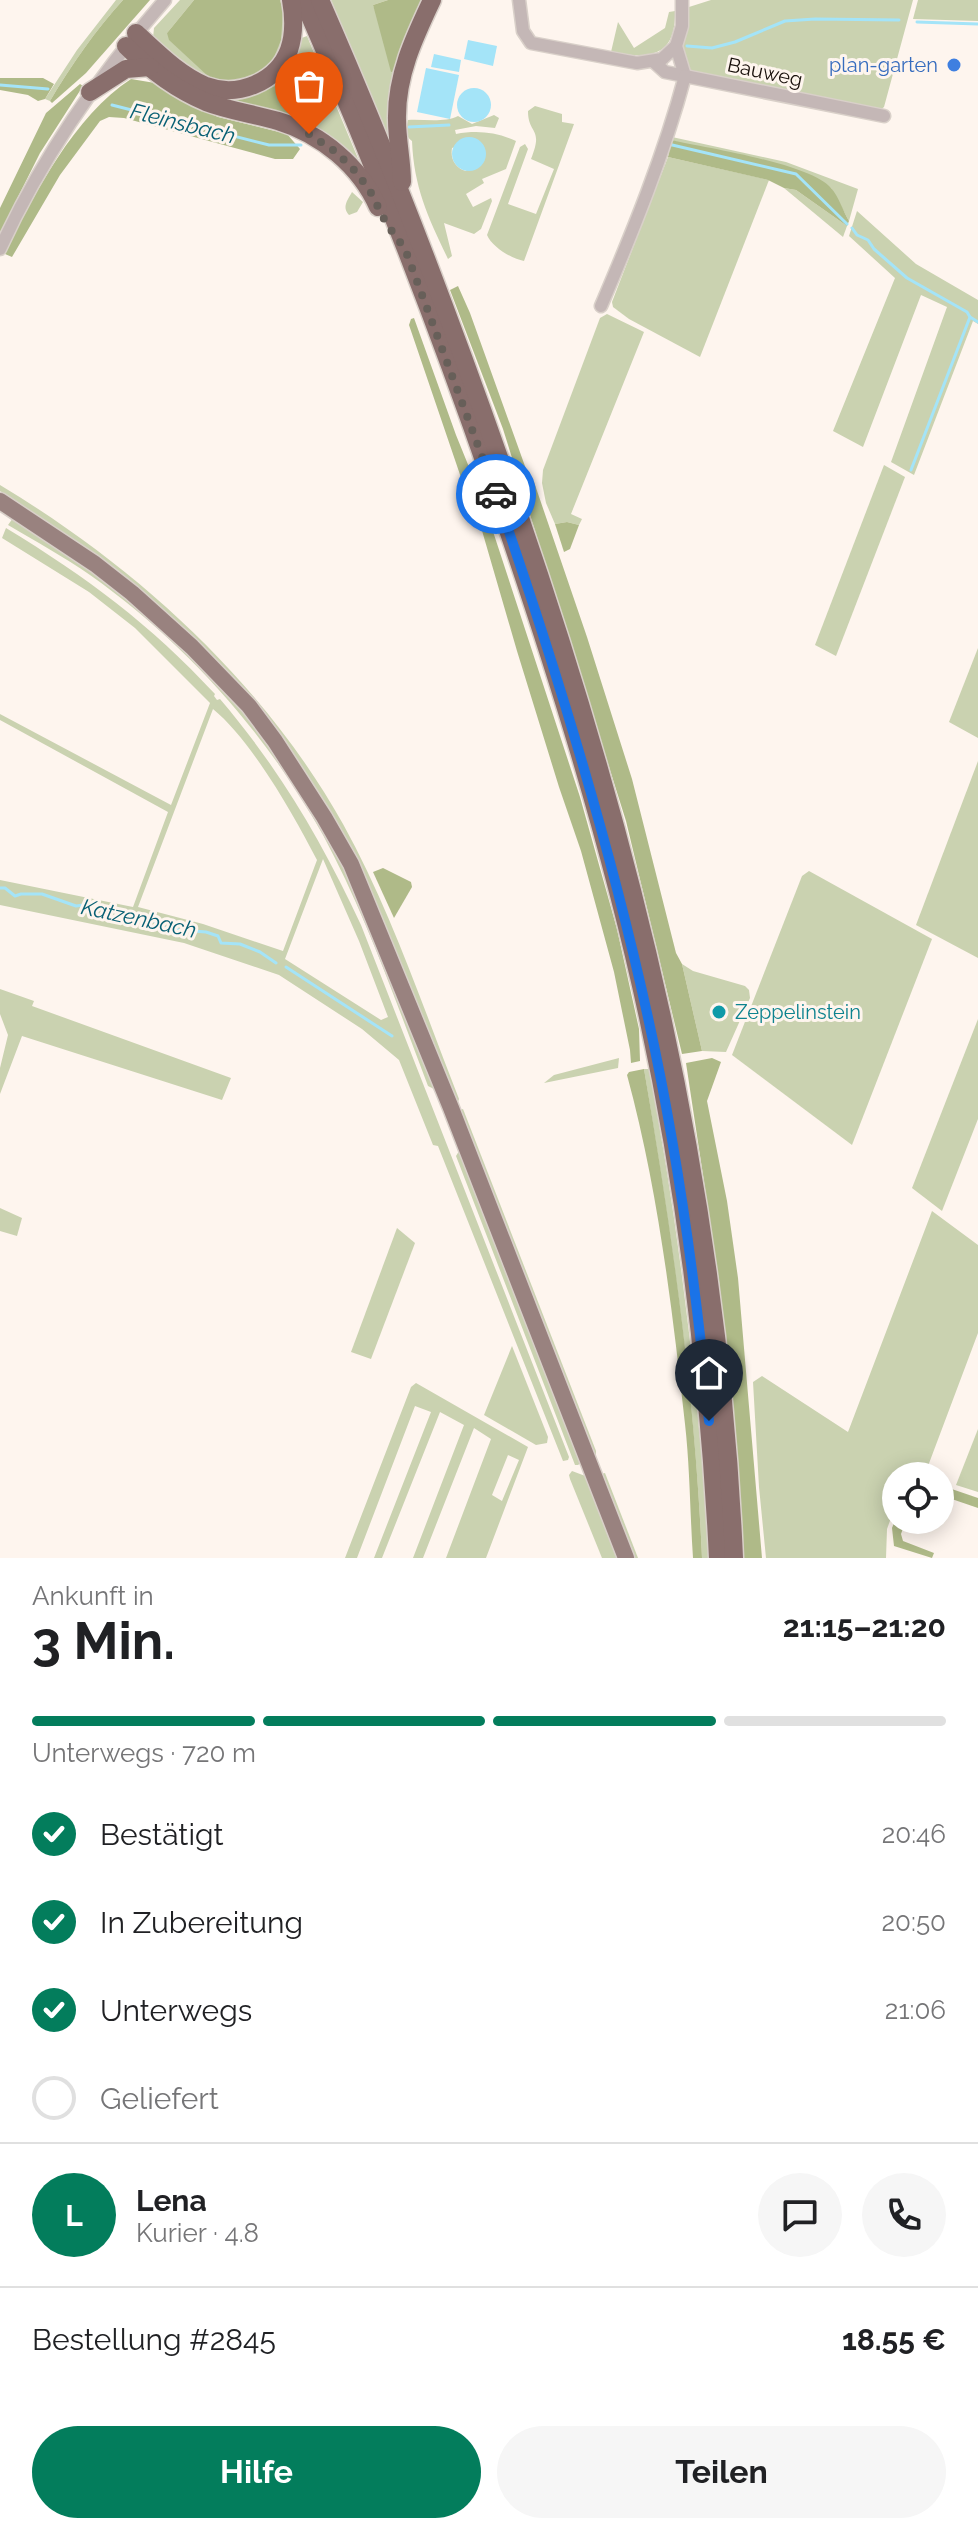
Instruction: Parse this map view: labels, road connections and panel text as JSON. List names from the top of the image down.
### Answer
{
  "streets": {
    "street": ["Bauweg"]
  },
  "water": ["Fleinsbach", "Katzenbach"],
  "places": ["plan-garten", "Zeppelinstein"],
  "page": {
    "heading": ["3 Min.", "Ankunft in", "21:15–21:20"],
    "panel": [
      "Lena",
      "Kurier · 4.8",
      "Bestellung #2845",
      "18.55 €"
    ],
    "bar": "Unterwegs · 720 m",
    "list": [
      ["Bestätigt", "20:46"],
      ["In Zubereitung", "20:50"],
      ["Unterwegs", "21:06"],
      "Geliefert"
    ],
    "round": "L",
    "buttons": ["Hilfe", "Teilen"]
  }
}
